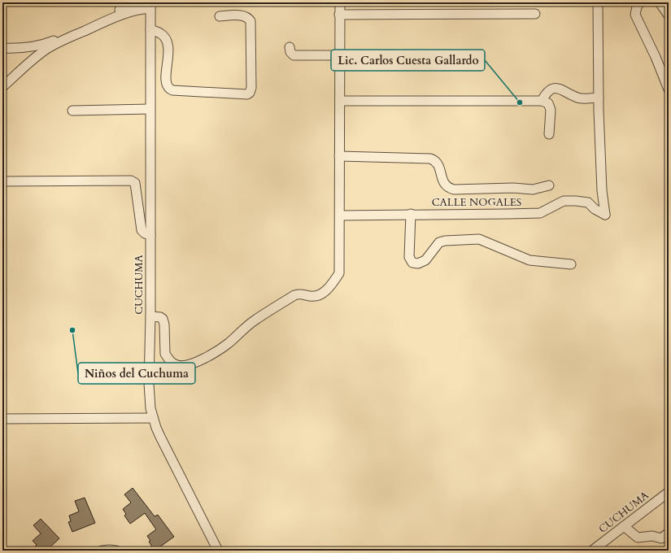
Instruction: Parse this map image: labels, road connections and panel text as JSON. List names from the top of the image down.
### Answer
{
  "streets": {
    "street": ["CALLE NOGALES", "CUCHUMA"]
  },
  "places": ["Lic. Carlos Cuesta Gallardo", "Niños del Cuchuma"]
}
